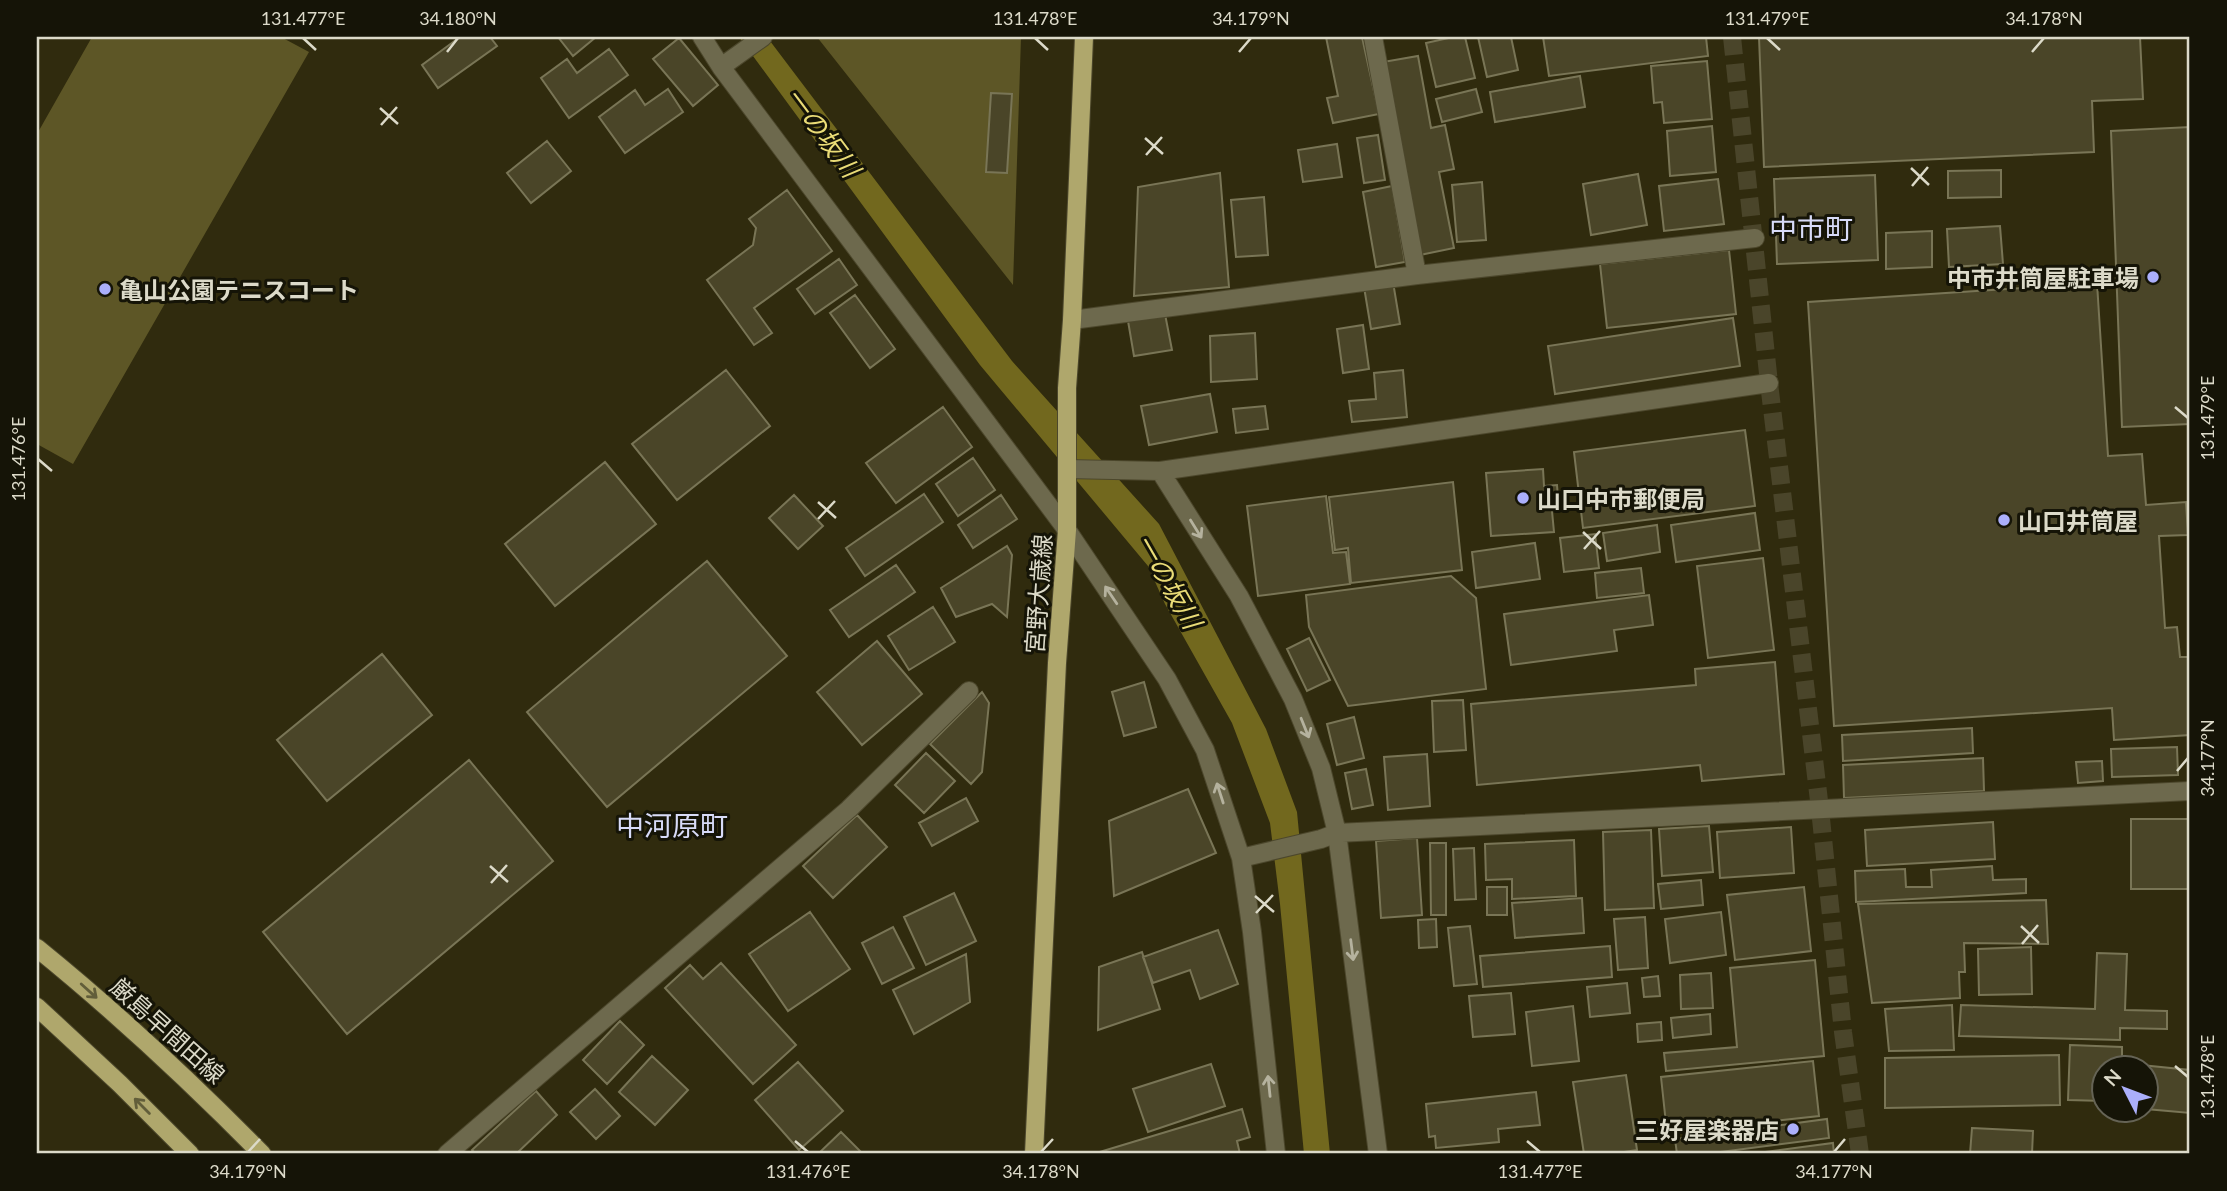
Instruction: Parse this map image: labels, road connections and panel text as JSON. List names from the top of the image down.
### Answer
{
  "streets": {
    "main road": ["宮野大歳線", "厳島早間田線"]
  },
  "districts": ["中市町", "中河原町"],
  "water": ["一の坂川"],
  "places": [
    "中市井筒屋駐車場",
    "亀山公園テニスコート",
    "山口中市郵便局",
    "山口井筒屋",
    "三好屋楽器店"
  ],
  "north": "top left",
  "coordinates": [
    "131.477°E",
    "34.180°N",
    "131.478°E",
    "34.179°N",
    "131.479°E",
    "34.178°N",
    "131.476°E",
    "34.177°N"
  ]
}
